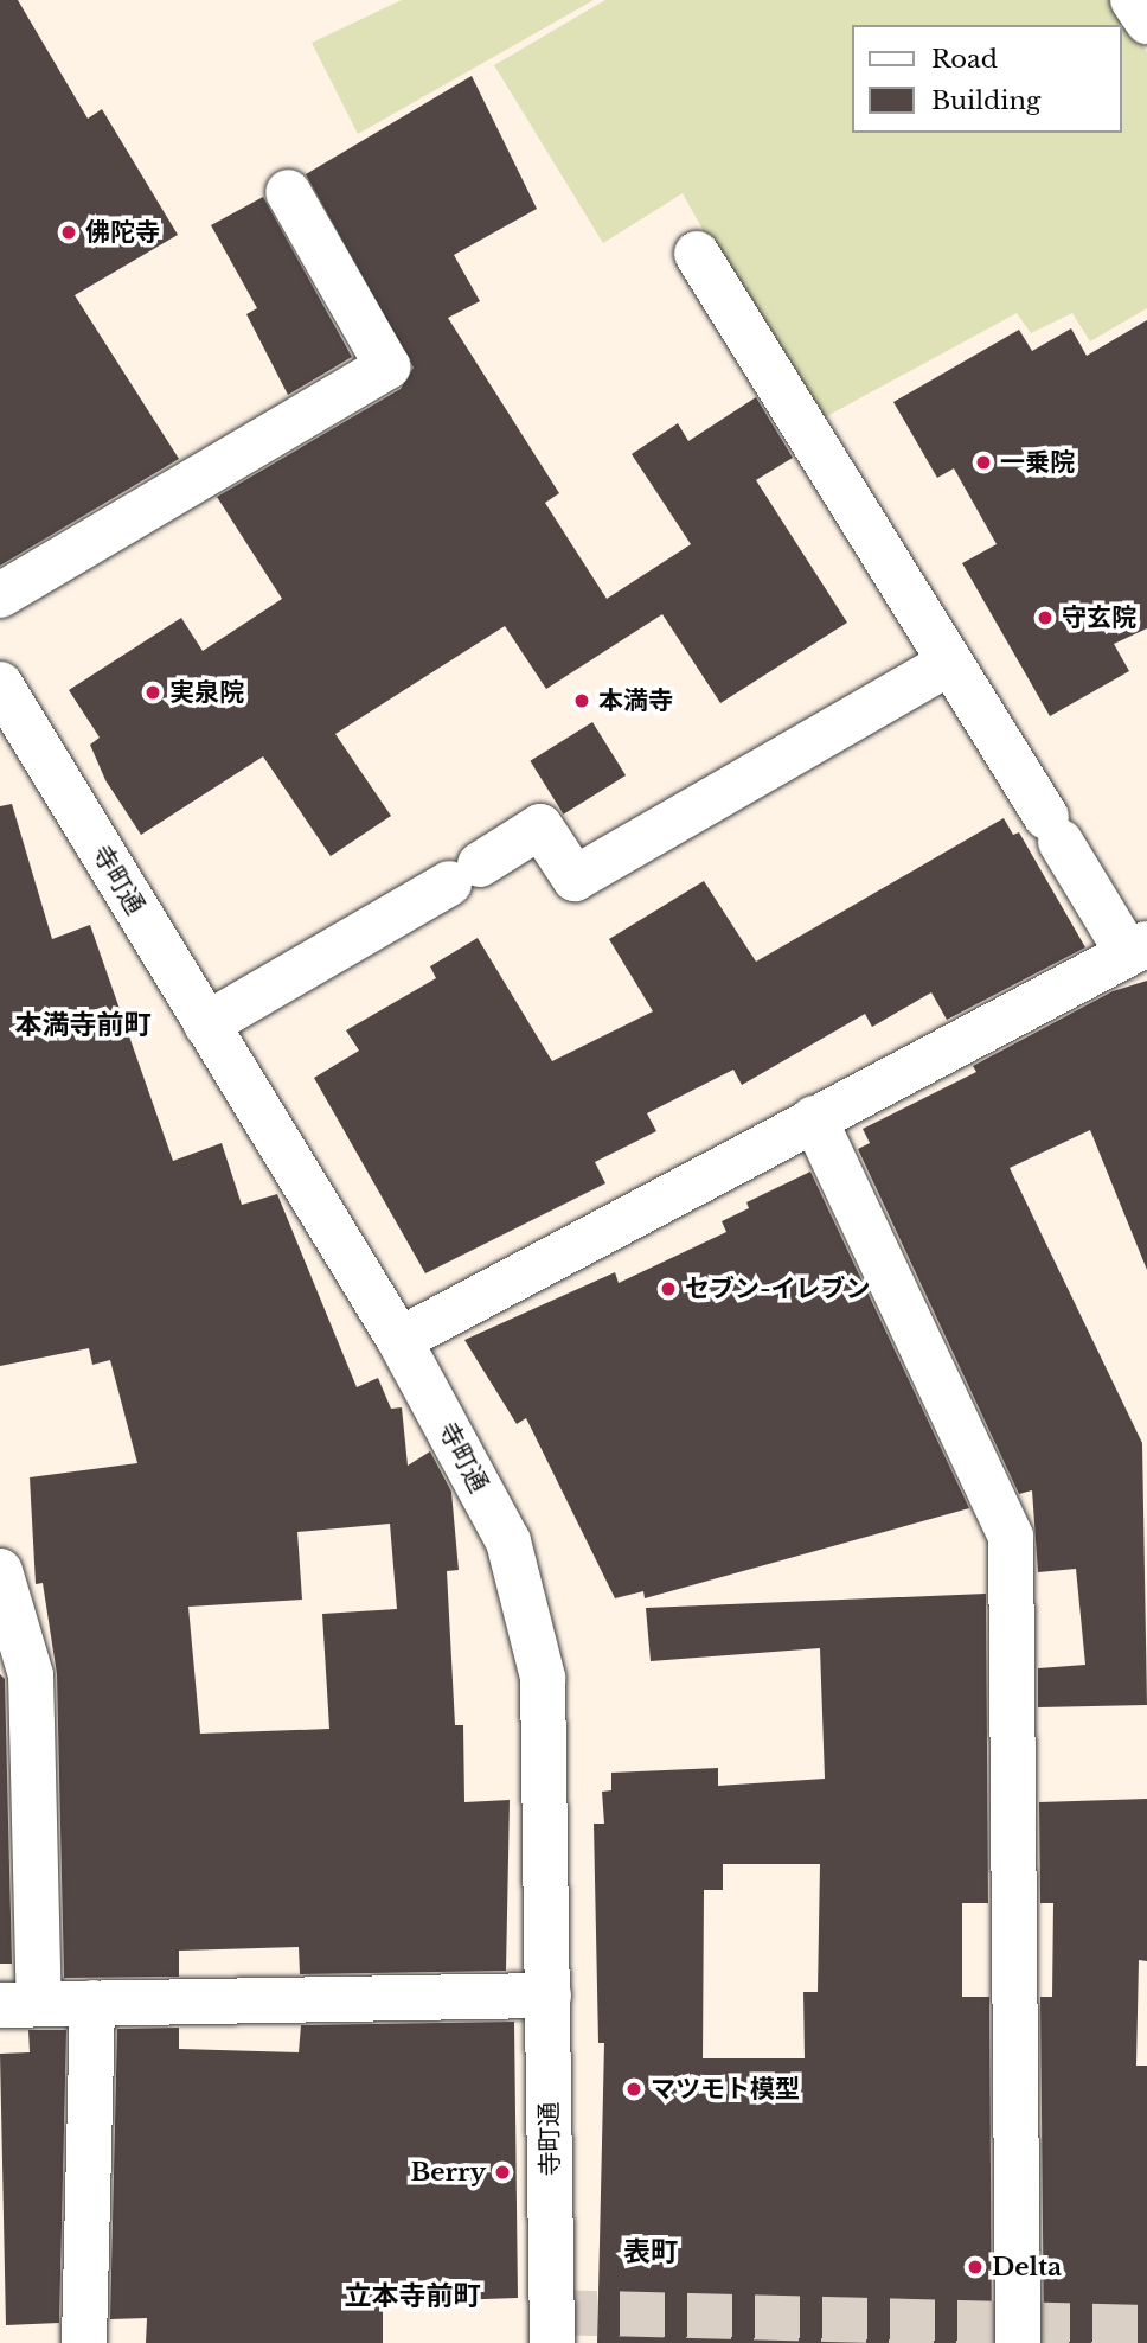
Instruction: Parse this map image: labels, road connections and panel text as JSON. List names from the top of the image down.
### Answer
{
  "streets": {
    "street": ["寺町通"]
  },
  "districts": ["本満寺前町", "表町", "立本寺前町"],
  "places": [
    "佛陀寺",
    "一乗院",
    "守玄院",
    "実泉院",
    "本満寺",
    "セブン-イレブン",
    "マツモト模型",
    "Berry",
    "Delta"
  ],
  "legend": ["Road", "Building"]
}
